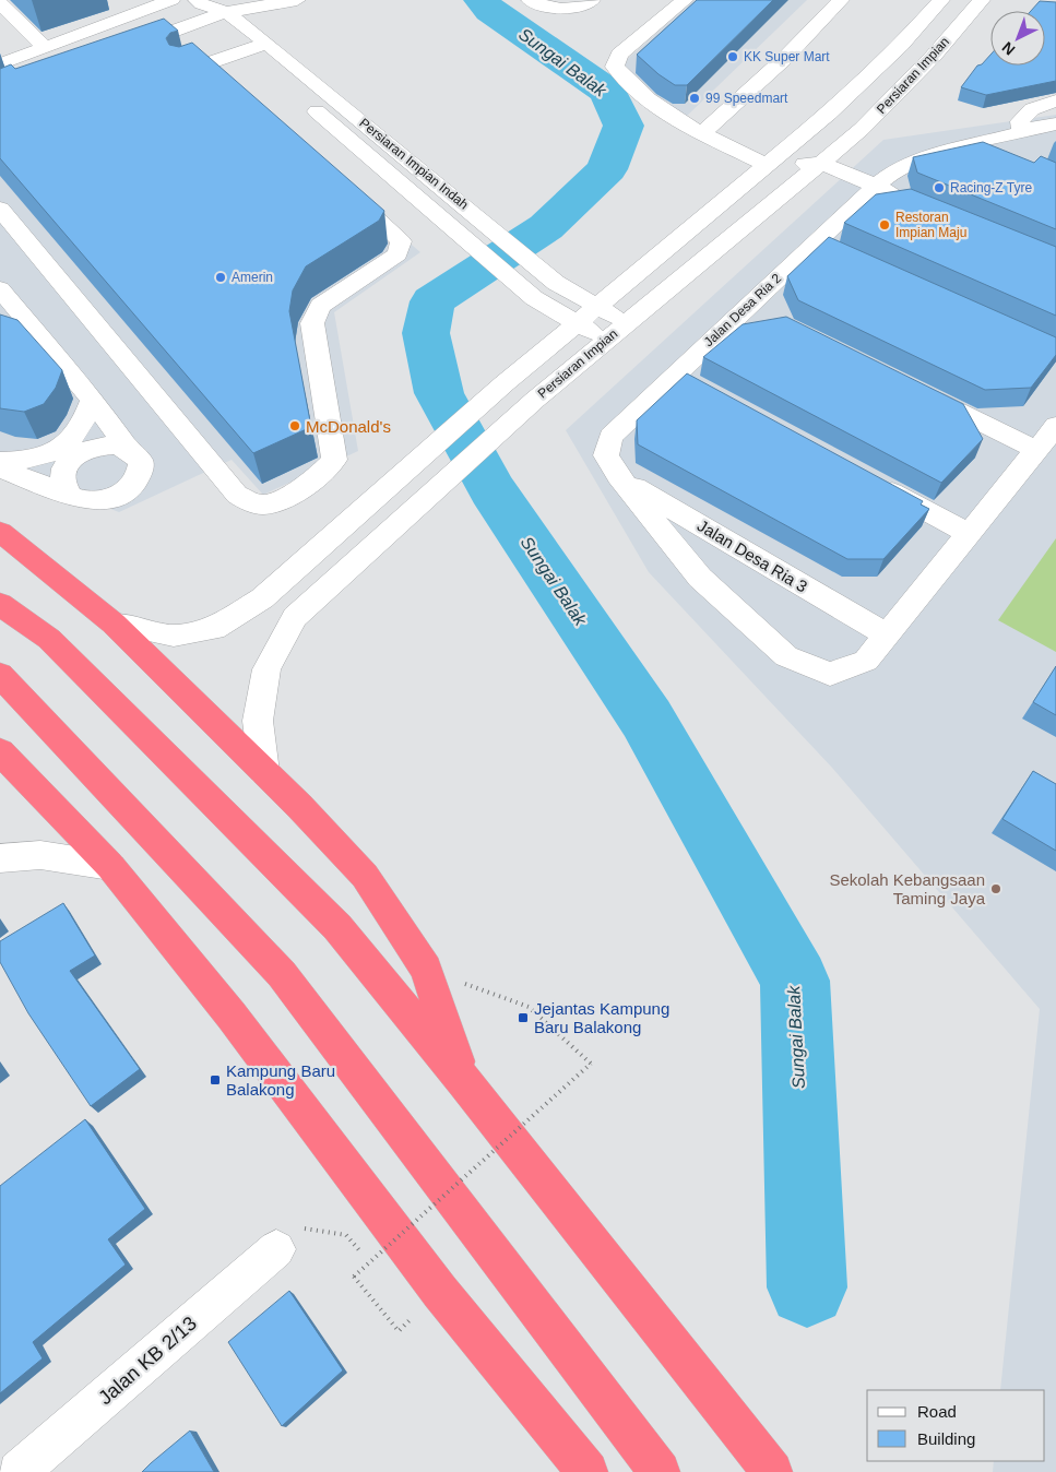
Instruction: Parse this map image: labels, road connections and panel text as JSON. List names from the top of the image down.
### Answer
{
  "streets": {
    "street": [
      "Persiaran Impian",
      "Persiaran Impian Indah",
      "Jalan Desa Ria 2",
      "Jalan Desa Ria 3",
      "Jalan KB 2/13"
    ]
  },
  "crossings": [
    ["Persiaran Impian", "Persiaran Impian Indah"],
    ["Jalan Desa Ria 2", "Jalan Desa Ria 3"]
  ],
  "water": ["Sungai Balak"],
  "places": {
    "other": [
      "KK Super Mart",
      "99 Speedmart",
      "Racing-Z Tyre",
      "Restoran Impian Maju",
      "Amerin",
      "McDonald's",
      "Sekolah Kebangsaan Taming Jaya"
    ],
    "transit": ["Jejantas Kampung Baru Balakong", "Kampung Baru Balakong"]
  },
  "legend": ["Road", "Building"],
  "north": "bottom left"
}
